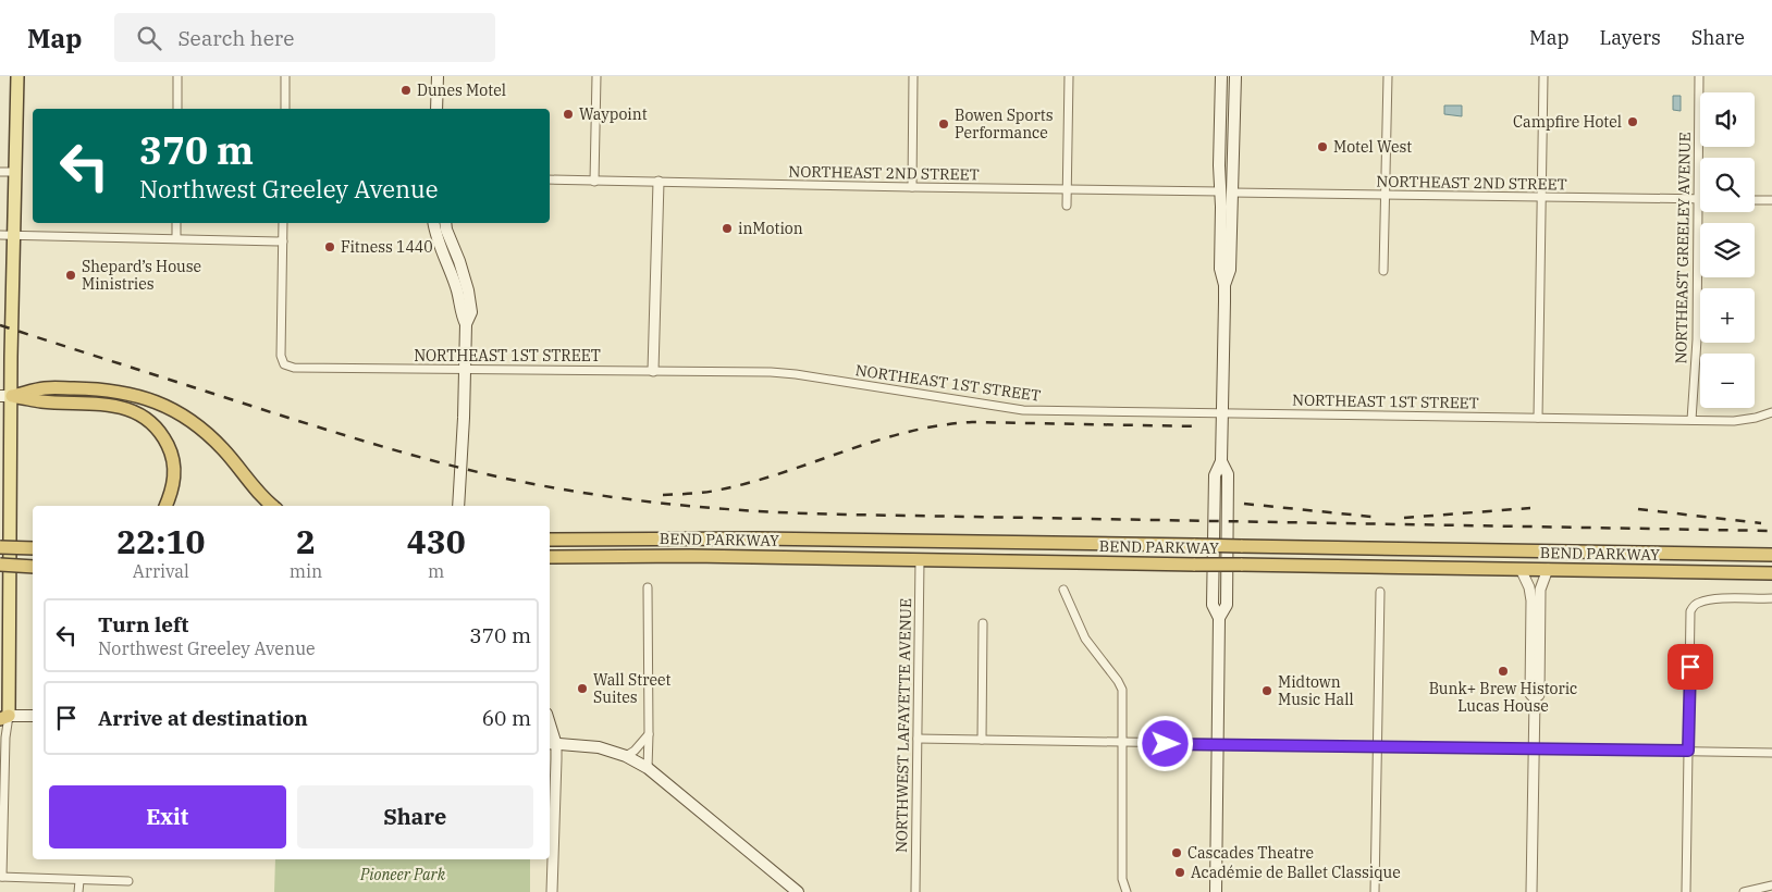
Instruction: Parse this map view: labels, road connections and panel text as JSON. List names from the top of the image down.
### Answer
{
  "streets": {
    "highway": ["BEND PARKWAY"],
    "street": [
      "NORTHEAST 2ND STREET",
      "NORTHEAST GREELEY AVENUE",
      "NORTHEAST 1ST STREET",
      "NORTHWEST LAFAYETTE AVENUE"
    ]
  },
  "crossings": [
    ["NORTHEAST 2ND STREET", "NORTHEAST GREELEY AVENUE"],
    ["NORTHEAST GREELEY AVENUE", "NORTHEAST 1ST STREET"],
    ["BEND PARKWAY", "NORTHWEST LAFAYETTE AVENUE"]
  ],
  "parks": ["Pioneer Park"],
  "places": [
    "Dunes Motel",
    "Waypoint",
    "Campfire Hotel",
    "Bowen Sports Performance",
    "Motel West",
    "inMotion",
    "Fitness 1440",
    "Shepard’s House Ministries",
    "Bunk+ Brew Historic Lucas House",
    "Wall Street Suites",
    "Midtown Music Hall",
    "Cascades Theatre",
    "Académie de Ballet Classique"
  ],
  "page": {
    "header": "Map",
    "search": "Search here",
    "nav": ["Map", "Layers", "Share"],
    "map_buttons": ["+", "−"],
    "turn": ["370 m", "Northwest Greeley Avenue"],
    "eta": [
      "22:10",
      "Arrival",
      "2",
      "min",
      "430",
      "m"
    ],
    "list": [
      {
        "name": "Turn left",
        "note": "Northwest Greeley Avenue",
        "value": "370 m"
      },
      {
        "name": "Arrive at destination",
        "value": "60 m"
      }
    ],
    "buttons": ["Exit", "Share"]
  }
}
